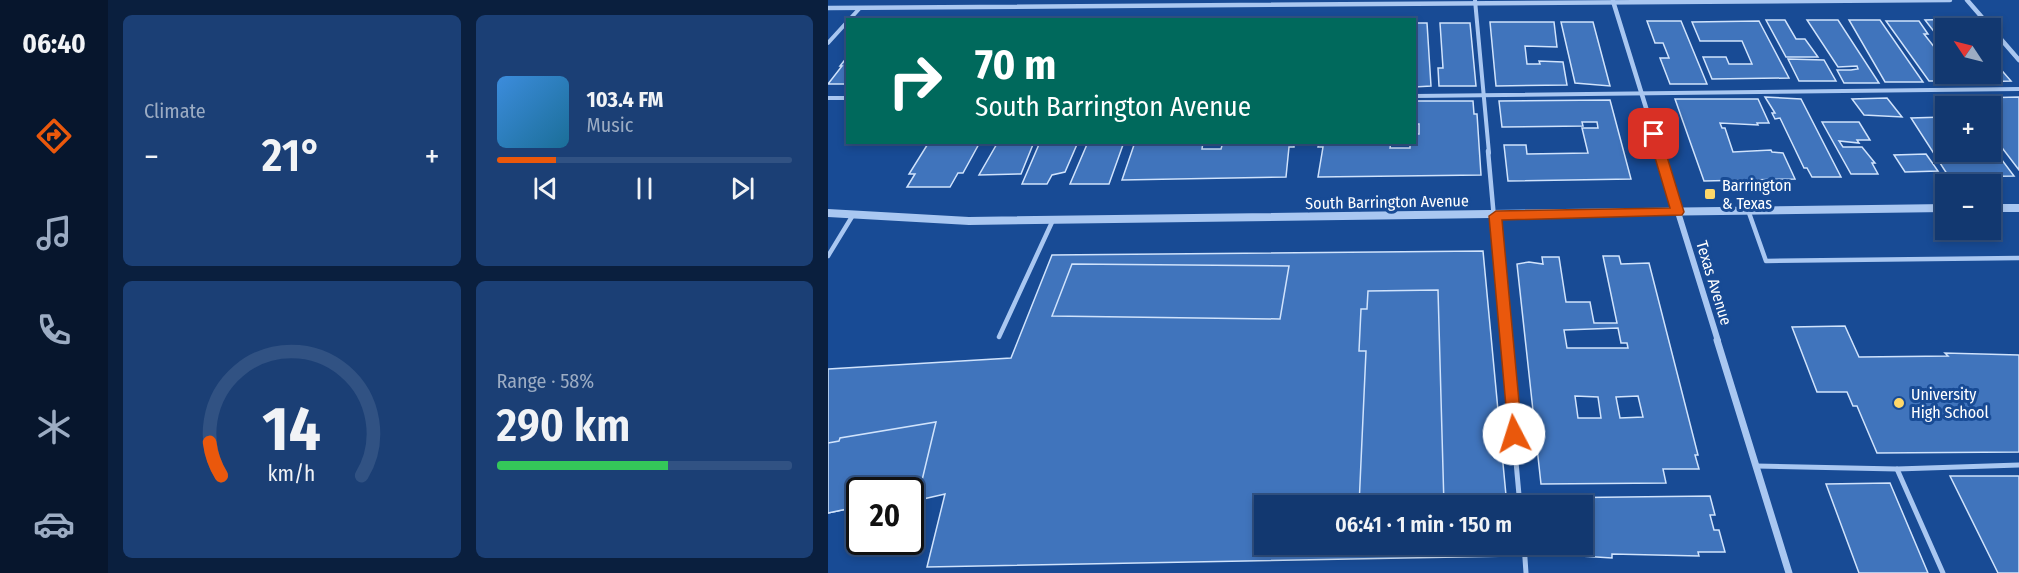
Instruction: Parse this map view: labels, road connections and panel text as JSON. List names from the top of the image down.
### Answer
{
  "streets": {
    "street": ["South Barrington Avenue", "Texas Avenue"]
  },
  "crossings": [
    ["South Barrington Avenue", "Texas Avenue"]
  ],
  "places": {
    "transit": ["Barrington & Texas"],
    "other": ["University High School"]
  },
  "north": "top left",
  "page": {
    "tabs": "06:40",
    "tile": [
      "Climate",
      ["Range · 58%", "290 km"]
    ],
    "map_buttons": ["+", "−"],
    "turn": ["70 m", "South Barrington Avenue"],
    "song": ["103.4 FM", "Music"],
    "heat": ["−", "21°", "+"],
    "limit": "20",
    "trip": "06:41 · 1 min · 150 m",
    "gauge": ["14", "km/h"]
  }
}
